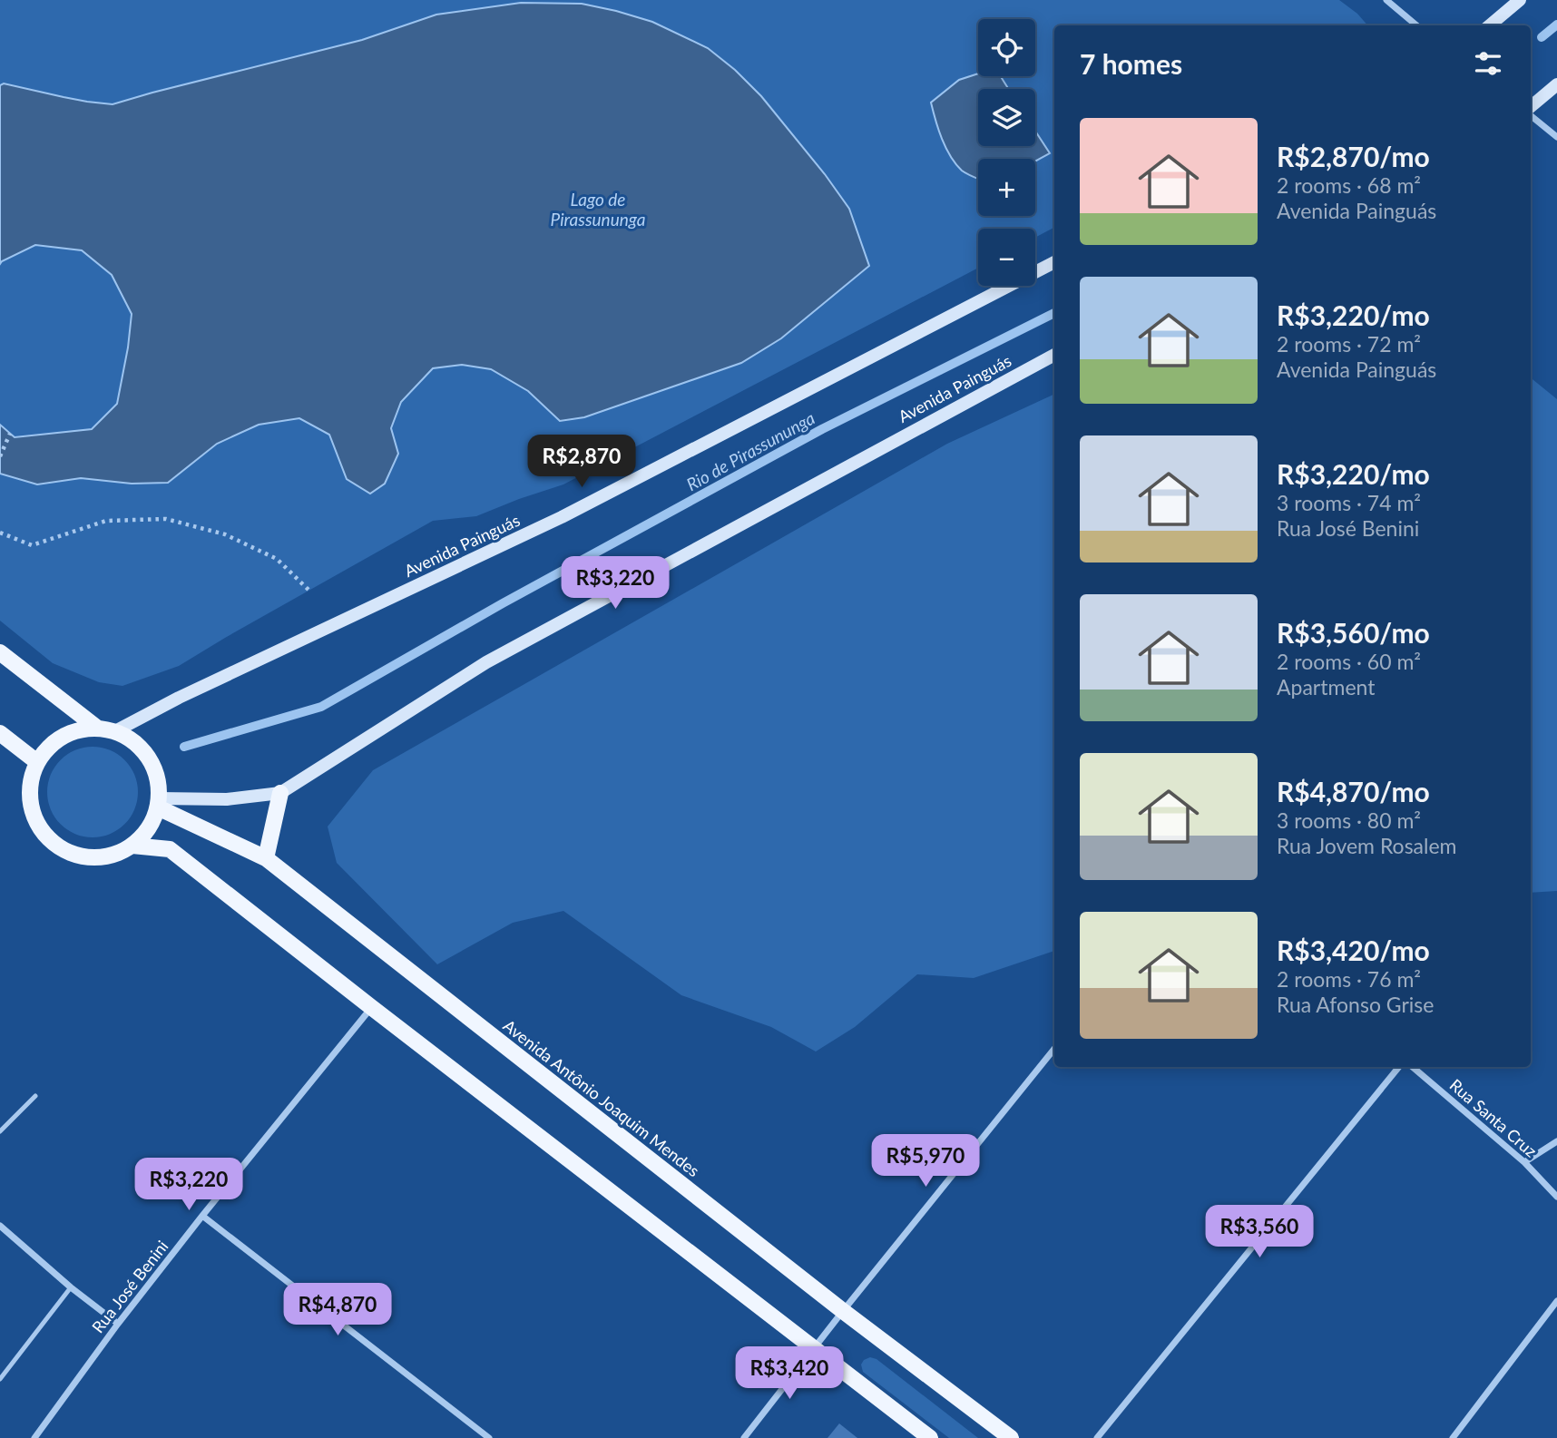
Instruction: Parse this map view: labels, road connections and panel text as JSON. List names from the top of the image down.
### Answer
{
  "streets": {
    "main road": ["Avenida Painguás", "Avenida Antônio Joaquim Mendes"],
    "street": ["Rua Santa Cruz", "Rua José Benini"]
  },
  "crossings": [
    ["Avenida Painguás", "Avenida Antônio Joaquim Mendes"]
  ],
  "water": ["Lago de Pirassununga", "Rio de Pirassununga"],
  "page": {
    "map_buttons": ["+", "−"],
    "heading": "7 homes",
    "list": [
      {
        "name": "R$2,870/mo",
        "note": "2 rooms · 68 m² · Avenida Painguás"
      },
      {
        "name": "R$3,220/mo",
        "note": "2 rooms · 72 m² · Avenida Painguás"
      },
      {
        "name": "R$3,220/mo",
        "note": "3 rooms · 74 m² · Rua José Benini"
      },
      {
        "name": "R$3,560/mo",
        "note": "2 rooms · 60 m² · Apartment"
      },
      {
        "name": "R$4,870/mo",
        "note": "3 rooms · 80 m² · Rua Jovem Rosalem"
      },
      {
        "name": "R$3,420/mo",
        "note": "2 rooms · 76 m² · Rua Afonso Grise"
      }
    ],
    "price": [
      "R$2,870",
      "R$3,220",
      "R$5,970",
      "R$3,220",
      "R$3,560",
      "R$4,870",
      "R$3,420"
    ]
  }
}
